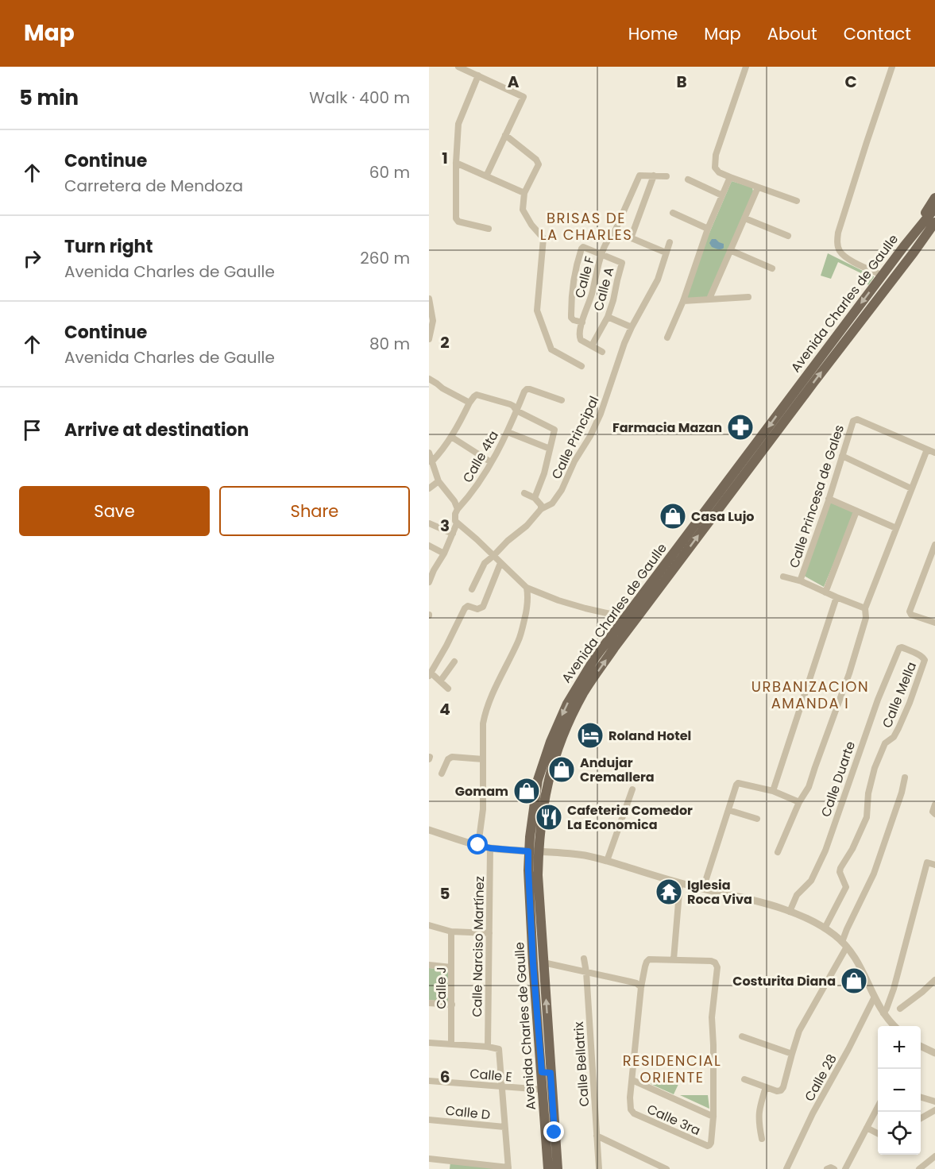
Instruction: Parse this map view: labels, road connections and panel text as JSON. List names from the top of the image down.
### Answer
{
  "streets": {
    "main road": ["Avenida Charles de Gaulle"],
    "street": [
      "Calle F",
      "Calle A",
      "Calle Principal",
      "Calle 4ta",
      "Calle Princesa de Gales",
      "Calle Mella",
      "Calle Duarte",
      "Calle Narciso Martínez",
      "Calle J",
      "Calle Bellatrix",
      "Calle E",
      "Calle 28",
      "Calle D",
      "Calle 3ra"
    ]
  },
  "crossings": [
    ["Calle F", "Calle A"],
    ["Avenida Charles de Gaulle", "Calle E"],
    ["Calle Mella", "Calle Duarte"]
  ],
  "districts": ["BRISAS DE LA CHARLES", "URBANIZACION AMANDA I", "RESIDENCIAL ORIENTE"],
  "places": {
    "pharmacy": ["Farmacia Mazan"],
    "shop": [
      "Casa Lujo",
      "Andujar Cremallera",
      "Gomam",
      "Costurita Diana"
    ],
    "hotel": ["Roland Hotel"],
    "restaurant": ["Cafeteria Comedor La Economica"],
    "temple": ["Iglesia Roca Viva"]
  },
  "page": {
    "header": "Map",
    "nav": [
      "Home",
      "Map",
      "About",
      "Contact"
    ],
    "heading": ["5 min", "Walk · 400 m"],
    "list": [
      ["Continue", "Carretera de Mendoza", "60 m"],
      ["Turn right", "Avenida Charles de Gaulle", "260 m"],
      ["Continue", "Avenida Charles de Gaulle", "80 m"],
      "Arrive at destination"
    ],
    "buttons": ["Save", "Share"],
    "map_buttons": ["+", "−"]
  },
  "grid": {
    "columns": ["A", "B", "C"],
    "rows": [
      "1",
      "2",
      "3",
      "4",
      "5",
      "6"
    ]
  }
}
